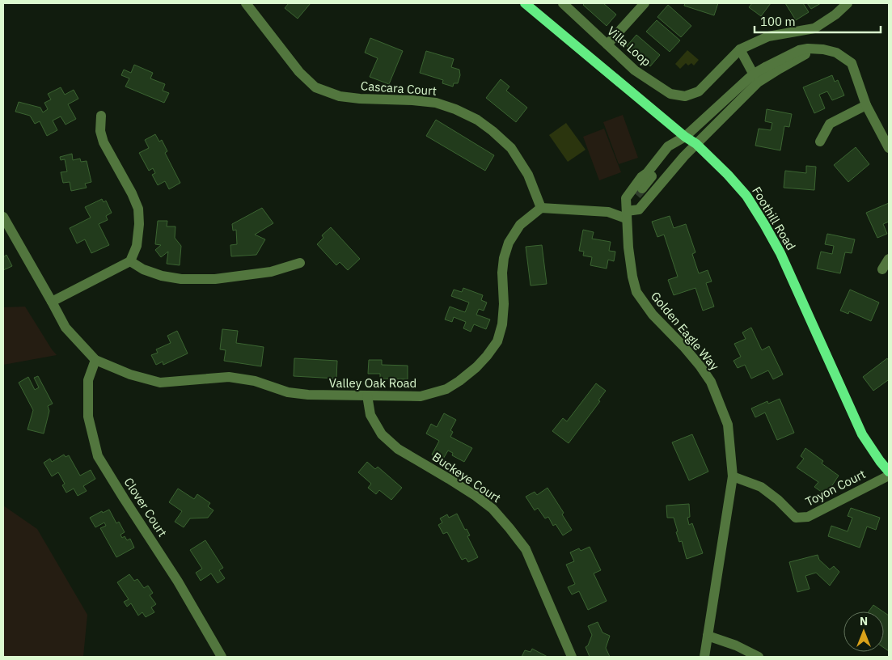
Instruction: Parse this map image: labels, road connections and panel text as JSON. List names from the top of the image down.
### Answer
{
  "streets": {
    "main road": ["Foothill Road"],
    "street": [
      "Villa Loop",
      "Cascara Court",
      "Golden Eagle Way",
      "Valley Oak Road",
      "Buckeye Court",
      "Toyon Court",
      "Clover Court"
    ]
  },
  "crossings": [
    ["Cascara Court", "Valley Oak Road"],
    ["Foothill Road", "Golden Eagle Way"],
    ["Golden Eagle Way", "Toyon Court"],
    ["Valley Oak Road", "Buckeye Court"],
    ["Valley Oak Road", "Clover Court"]
  ],
  "scale_bar": "100 m",
  "north": "top"
}
